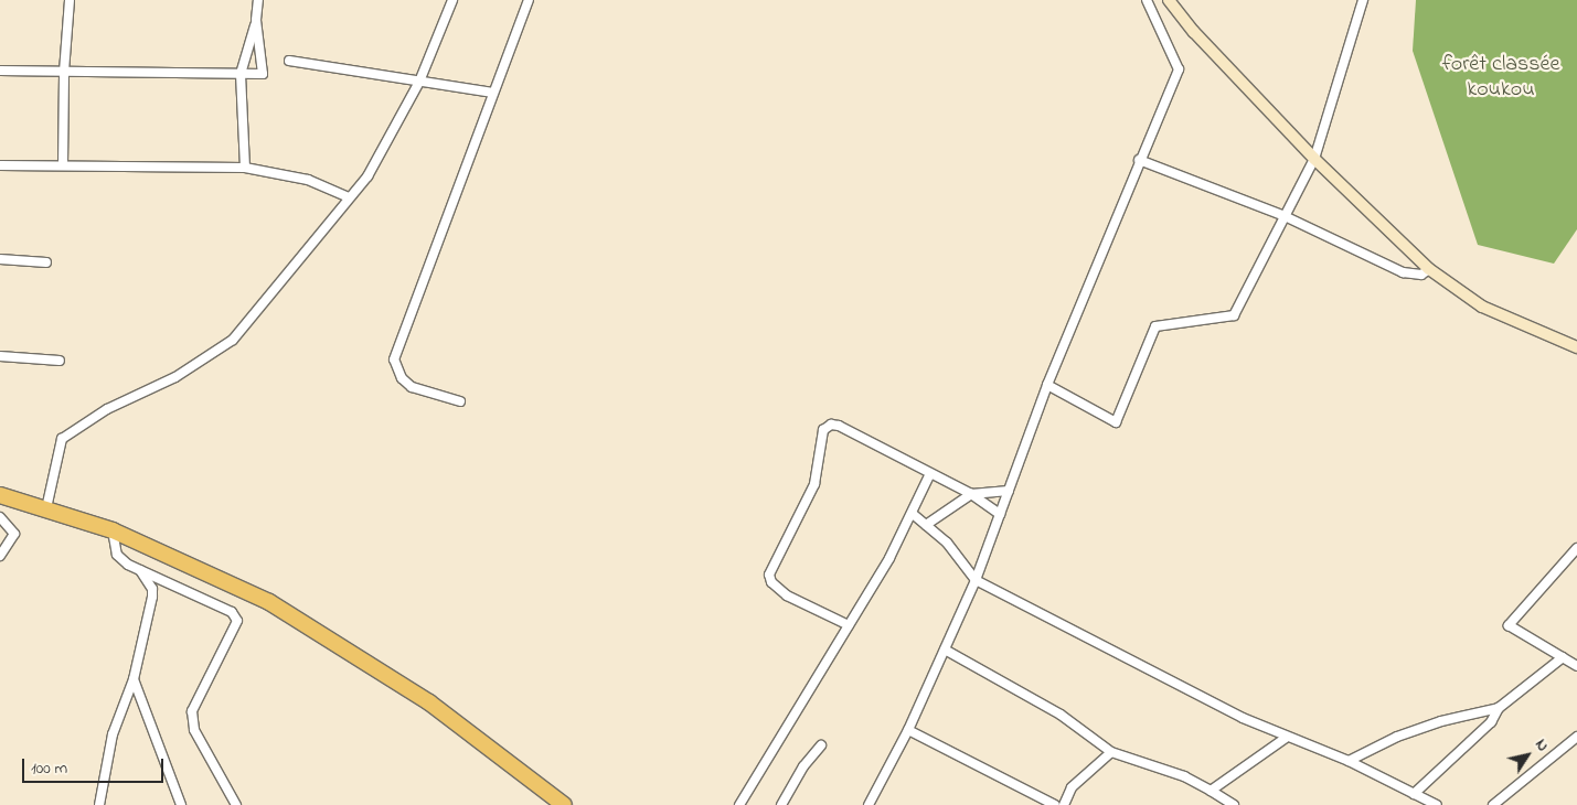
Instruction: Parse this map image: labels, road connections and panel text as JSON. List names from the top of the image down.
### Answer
{
  "parks": ["forêt classée koukou"],
  "scale_bar": "100 m",
  "north": "top right"
}
